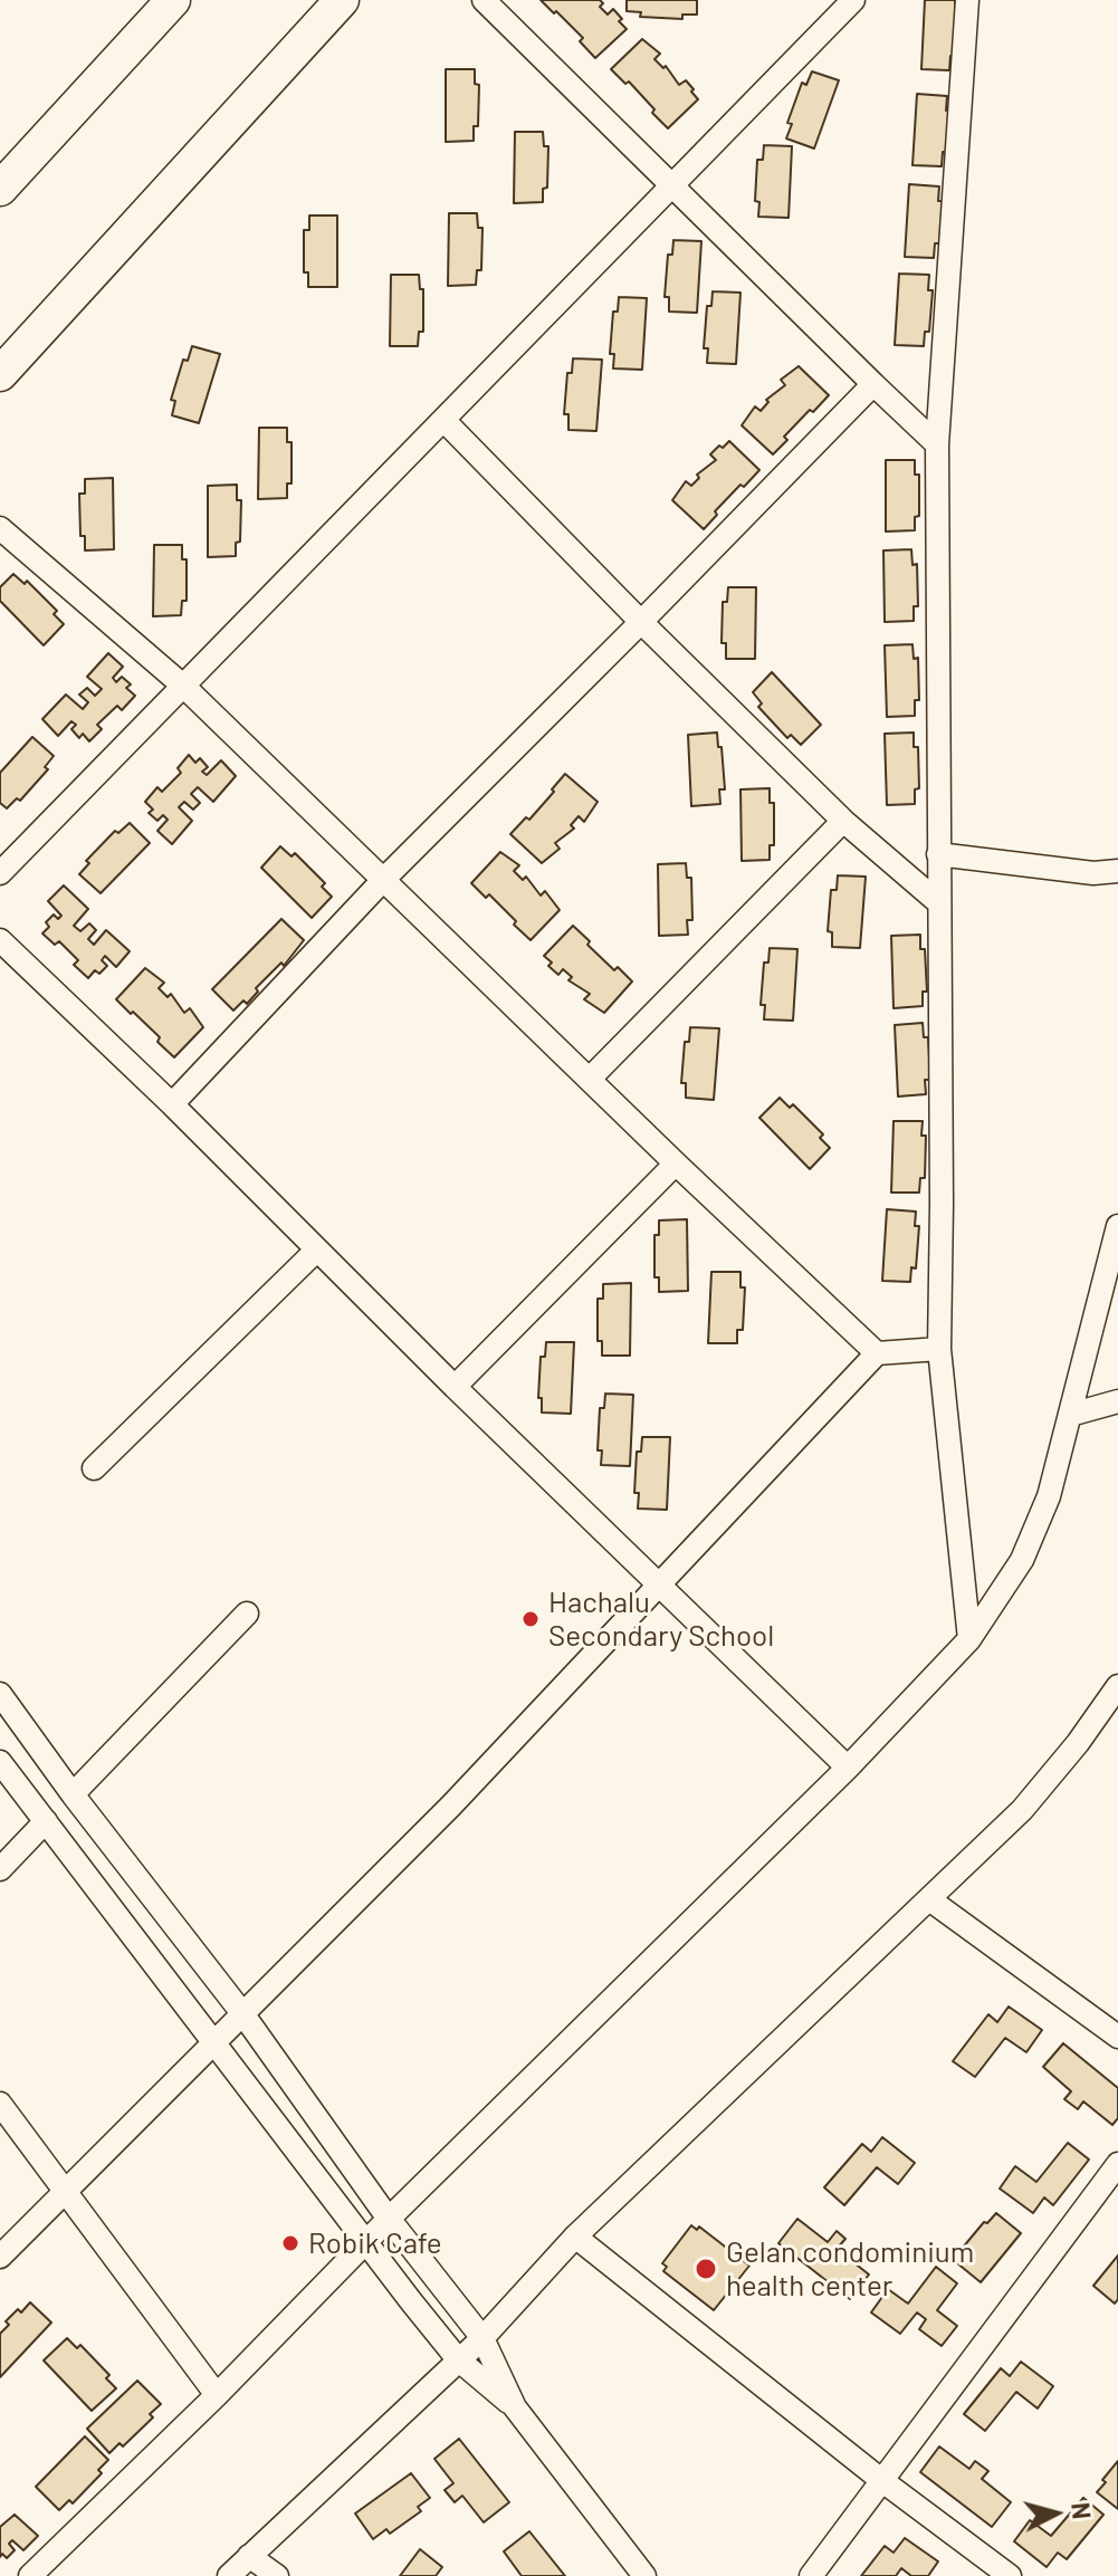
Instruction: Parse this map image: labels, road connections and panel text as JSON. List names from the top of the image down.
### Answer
{
  "places": ["Hachalu Secondary School", "Robik Cafe", "Gelan condominium health center"],
  "north": "right"
}
